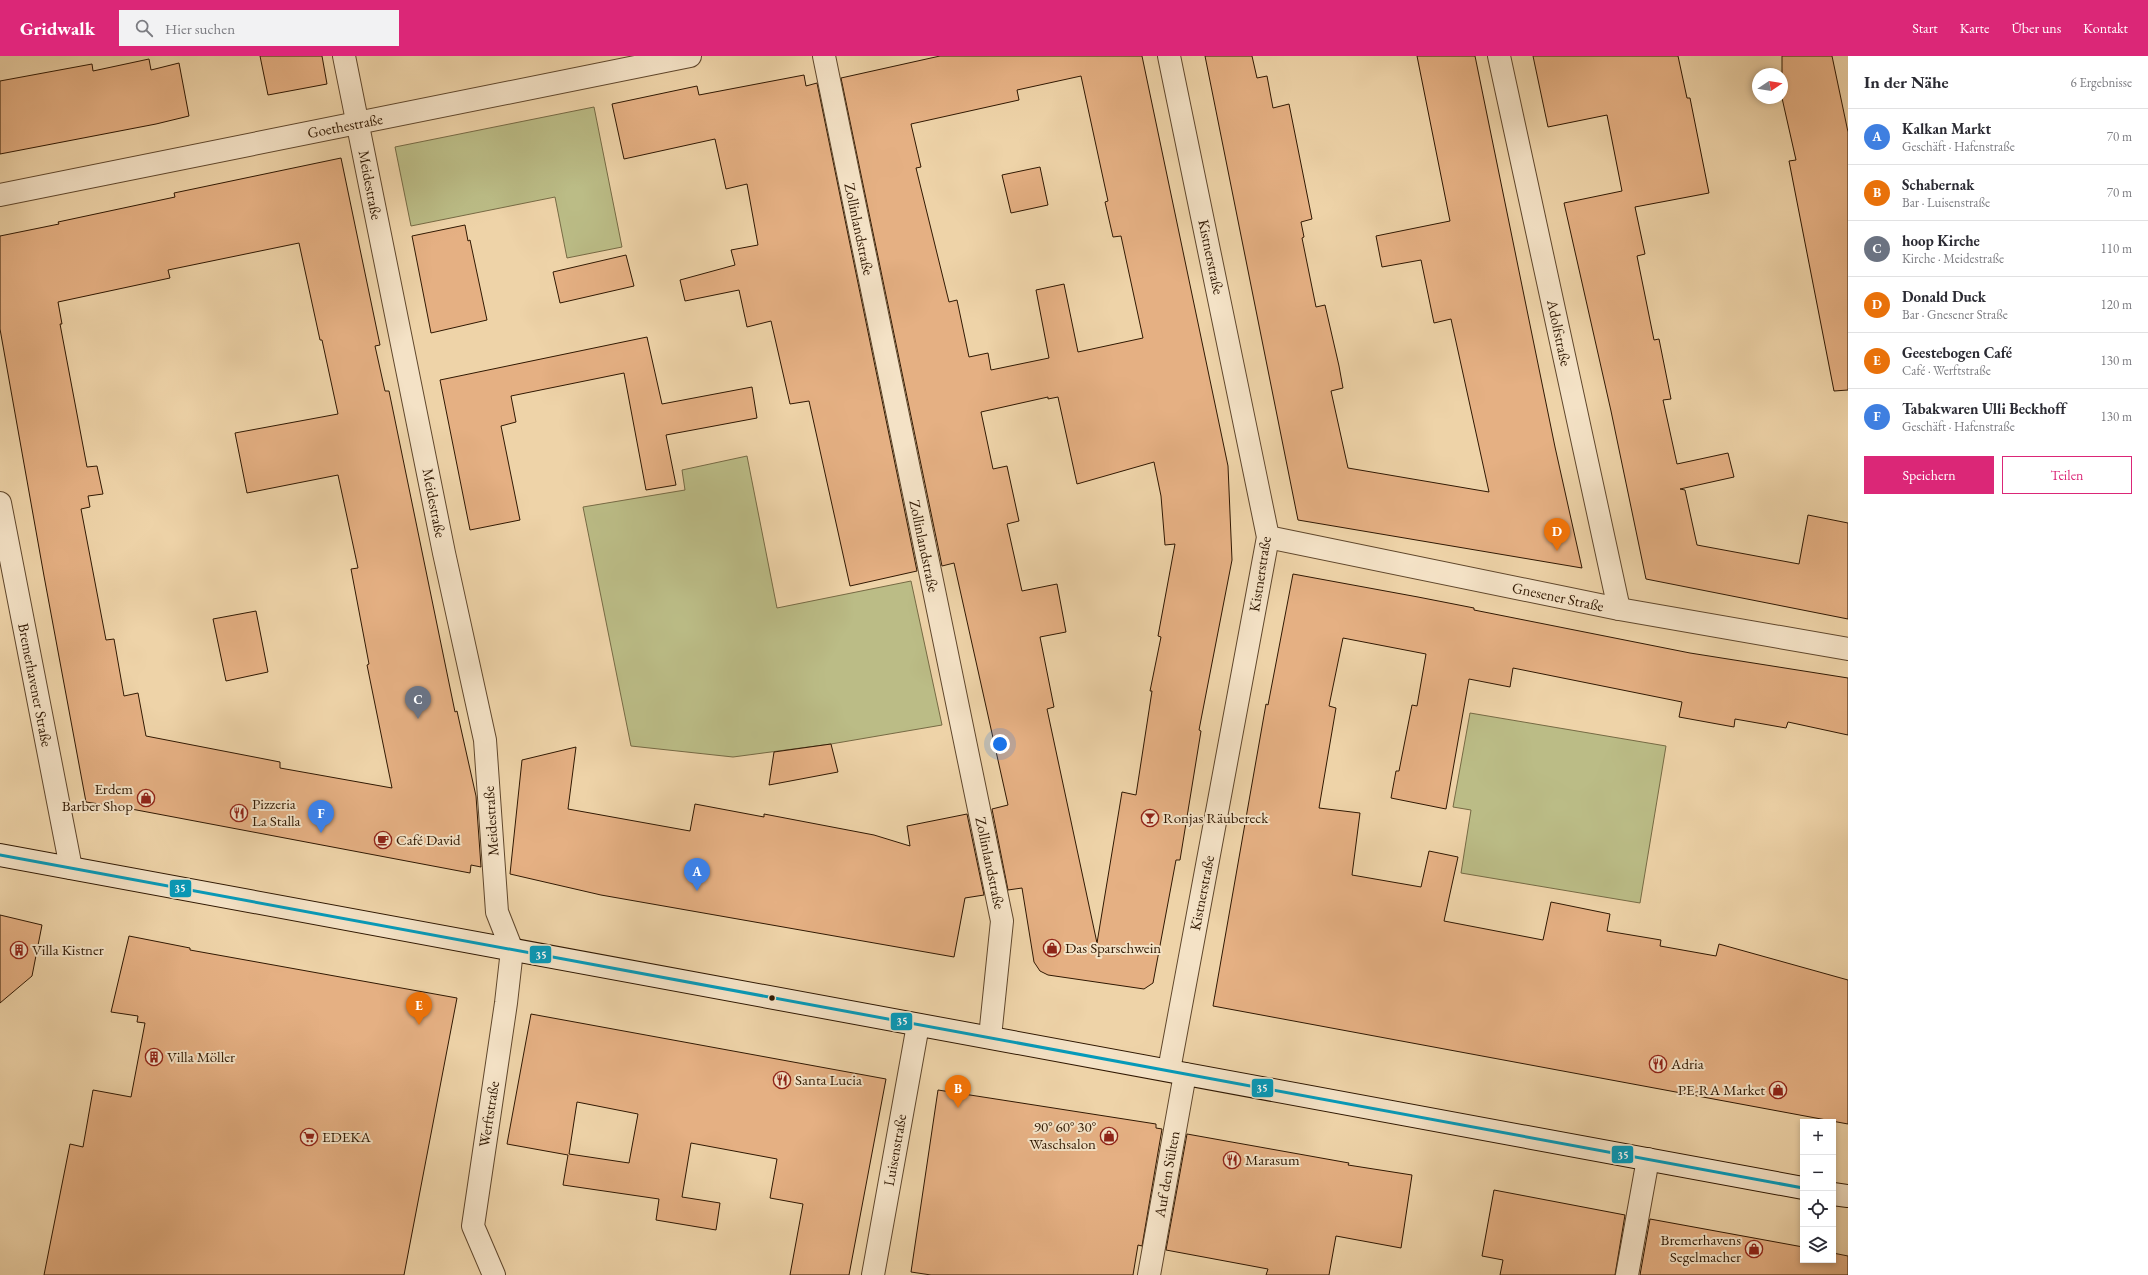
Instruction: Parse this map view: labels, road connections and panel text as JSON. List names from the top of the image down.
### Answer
{
  "streets": {
    "street": [
      "Goethestraße",
      "Meidestraße",
      "Zollinlandstraße",
      "Kistnerstraße",
      "Adolfstraße",
      "Gnesener Straße",
      "Bremerhavener Straße",
      "Werftstraße",
      "Luisenstraße",
      "Auf den Sülten"
    ]
  },
  "crossings": [
    ["Goethestraße", "Meidestraße"],
    ["Meidestraße", "Werftstraße"],
    ["Kistnerstraße", "Gnesener Straße"],
    ["Kistnerstraße", "Auf den Sülten"],
    ["Adolfstraße", "Gnesener Straße"]
  ],
  "places": {
    "shop": [
      "Erdem Barber Shop",
      "Das Sparschwein",
      "PE-RA Market",
      "90° 60° 30° Waschsalon",
      "Bremerhavens Segelmacher"
    ],
    "restaurant": [
      "Pizzeria La Stalla",
      "Adria",
      "Santa Lucia",
      "Marasum"
    ],
    "bar": ["Ronjas Räubereck"],
    "cafe": ["Café David"],
    "building": ["Villa Kistner", "Villa Möller"],
    "supermarket": ["EDEKA"]
  },
  "lines": ["transit line 35"],
  "north": "right",
  "page": {
    "header": "Gridwalk",
    "search": "Hier suchen",
    "nav": [
      "Start",
      "Karte",
      "Über uns",
      "Kontakt"
    ],
    "heading": ["In der Nähe", "6 Ergebnisse"],
    "list": [
      {
        "mark": "A",
        "name": "Kalkan Markt",
        "note": "Geschäft · Hafenstraße",
        "value": "70 m"
      },
      {
        "mark": "B",
        "name": "Schabernak",
        "note": "Bar · Luisenstraße",
        "value": "70 m"
      },
      {
        "mark": "C",
        "name": "hoop Kirche",
        "note": "Kirche · Meidestraße",
        "value": "110 m"
      },
      {
        "mark": "D",
        "name": "Donald Duck",
        "note": "Bar · Gnesener Straße",
        "value": "120 m"
      },
      {
        "mark": "E",
        "name": "Geestebogen Café",
        "note": "Café · Werftstraße",
        "value": "130 m"
      },
      {
        "mark": "F",
        "name": "Tabakwaren Ulli Beckhoff",
        "note": "Geschäft · Hafenstraße",
        "value": "130 m"
      }
    ],
    "buttons": ["Speichern", "Teilen"],
    "pins": [
      "D",
      "C",
      "F",
      "A",
      "E",
      "B"
    ],
    "map_buttons": ["+", "−"]
  }
}
